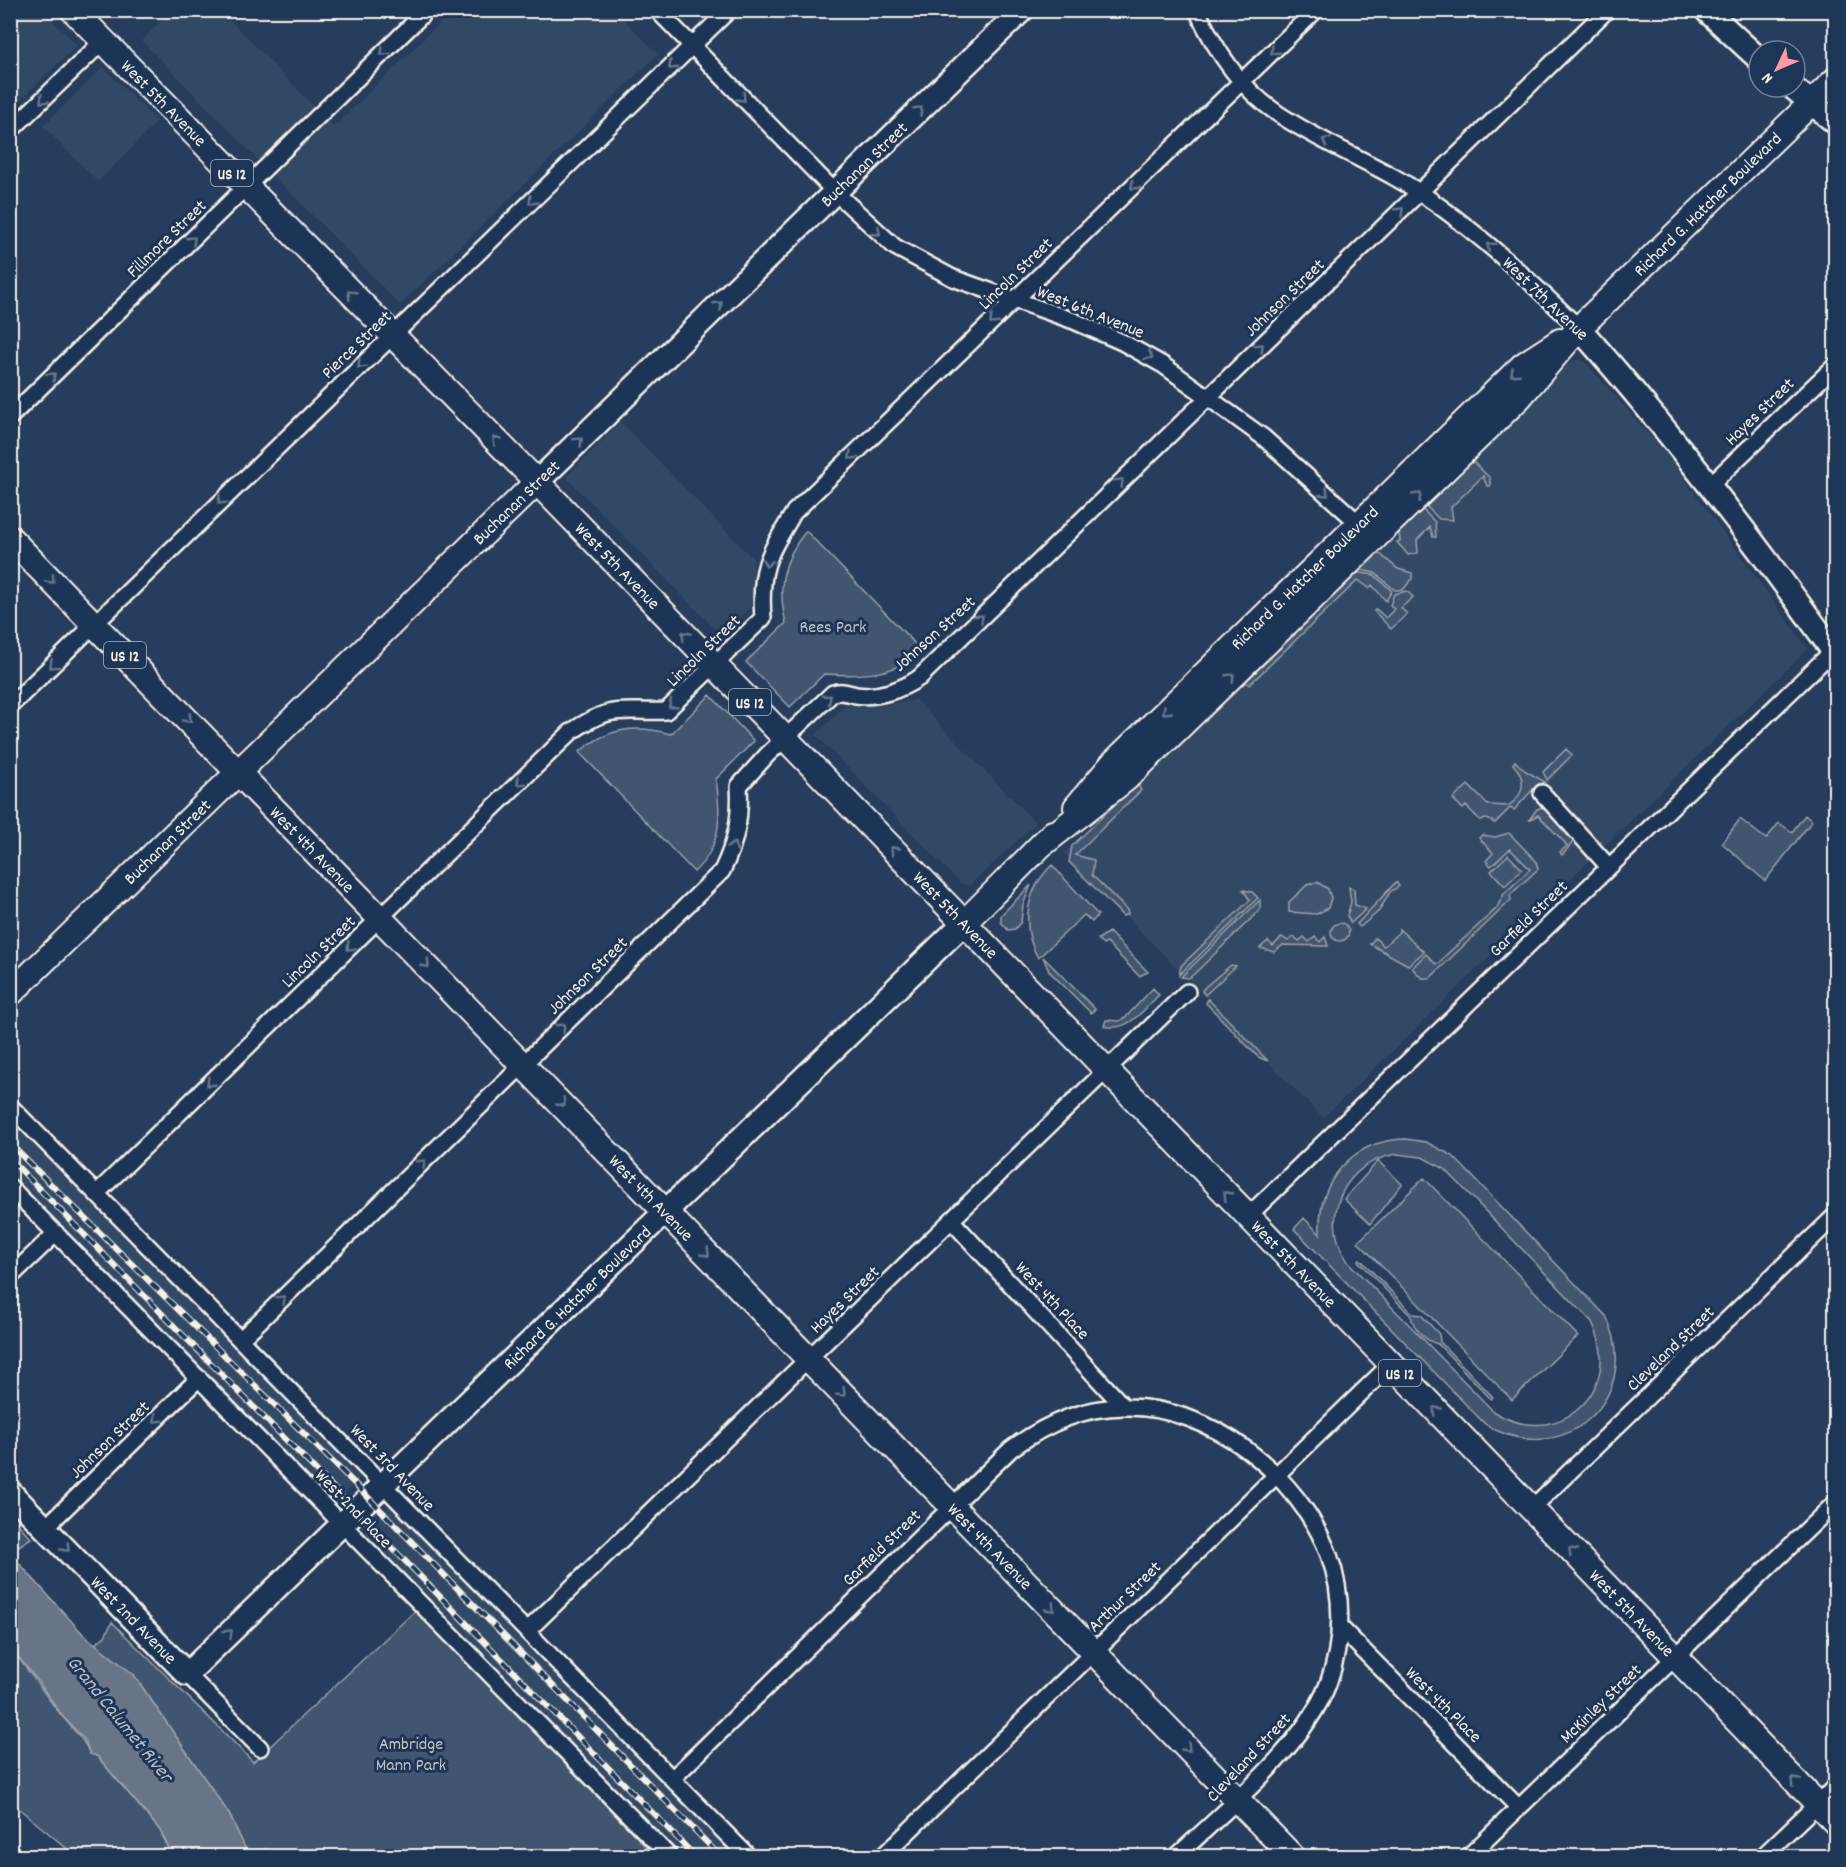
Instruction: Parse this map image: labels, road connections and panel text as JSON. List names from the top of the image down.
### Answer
{
  "streets": {
    "main road": [
      "West 5th Avenue",
      "Buchanan Street",
      "US 12",
      "Richard G. Hatcher Boulevard",
      "West 4th Avenue"
    ],
    "street": [
      "Fillmore Street",
      "Lincoln Street",
      "Johnson Street",
      "West 7th Avenue",
      "West 6th Avenue",
      "Pierce Street",
      "Hayes Street",
      "Garfield Street",
      "West 4th Place",
      "Cleveland Street",
      "West 3rd Avenue",
      "West 2nd Place",
      "Arthur Street",
      "West 2nd Avenue",
      "McKinley Street"
    ]
  },
  "crossings": [
    ["West 5th Avenue", "Buchanan Street"],
    ["West 5th Avenue", "Richard G. Hatcher Boulevard"],
    ["West 5th Avenue", "Fillmore Street"],
    ["West 5th Avenue", "Lincoln Street"],
    ["West 5th Avenue", "Johnson Street"],
    ["West 5th Avenue", "Pierce Street"],
    ["West 5th Avenue", "Hayes Street"],
    ["West 5th Avenue", "Garfield Street"],
    ["West 5th Avenue", "Cleveland Street"],
    ["West 5th Avenue", "Arthur Street"],
    ["West 5th Avenue", "McKinley Street"],
    ["Buchanan Street", "West 6th Avenue"],
    ["Buchanan Street", "West 4th Avenue"],
    ["Richard G. Hatcher Boulevard", "West 7th Avenue"],
    ["Richard G. Hatcher Boulevard", "West 6th Avenue"],
    ["Richard G. Hatcher Boulevard", "West 4th Avenue"],
    ["Richard G. Hatcher Boulevard", "West 3rd Avenue"],
    ["Richard G. Hatcher Boulevard", "West 2nd Place"],
    ["Richard G. Hatcher Boulevard", "West 2nd Avenue"],
    ["Lincoln Street", "West 7th Avenue"],
    ["Lincoln Street", "West 6th Avenue"],
    ["Lincoln Street", "West 4th Avenue"],
    ["Lincoln Street", "West 3rd Avenue"],
    ["Johnson Street", "West 7th Avenue"],
    ["Johnson Street", "West 6th Avenue"],
    ["Johnson Street", "West 4th Avenue"],
    ["Johnson Street", "West 3rd Avenue"],
    ["Johnson Street", "West 2nd Place"],
    ["Johnson Street", "West 2nd Avenue"],
    ["West 7th Avenue", "Hayes Street"],
    ["West 7th Avenue", "Garfield Street"],
    ["West 6th Avenue", "Pierce Street"],
    ["Pierce Street", "West 4th Avenue"],
    ["Hayes Street", "West 4th Avenue"],
    ["Hayes Street", "West 4th Place"],
    ["Hayes Street", "West 3rd Avenue"],
    ["West 4th Avenue", "Garfield Street"],
    ["West 4th Avenue", "Cleveland Street"],
    ["West 4th Avenue", "Arthur Street"],
    ["Garfield Street", "West 4th Place"],
    ["Garfield Street", "Cleveland Street"],
    ["Garfield Street", "West 3rd Avenue"],
    ["Garfield Street", "Arthur Street"],
    ["West 4th Place", "Cleveland Street"],
    ["West 4th Place", "McKinley Street"],
    ["Cleveland Street", "Arthur Street"]
  ],
  "one_way": [
    "West 5th Avenue",
    "Buchanan Street",
    "Lincoln Street",
    "West 7th Avenue",
    "West 6th Avenue",
    "Pierce Street",
    "West 4th Avenue",
    "West 2nd Avenue"
  ],
  "water": ["Grand Calumet River"],
  "parks": ["Rees Park", "Ambridge Mann Park"],
  "north": "bottom left"
}
